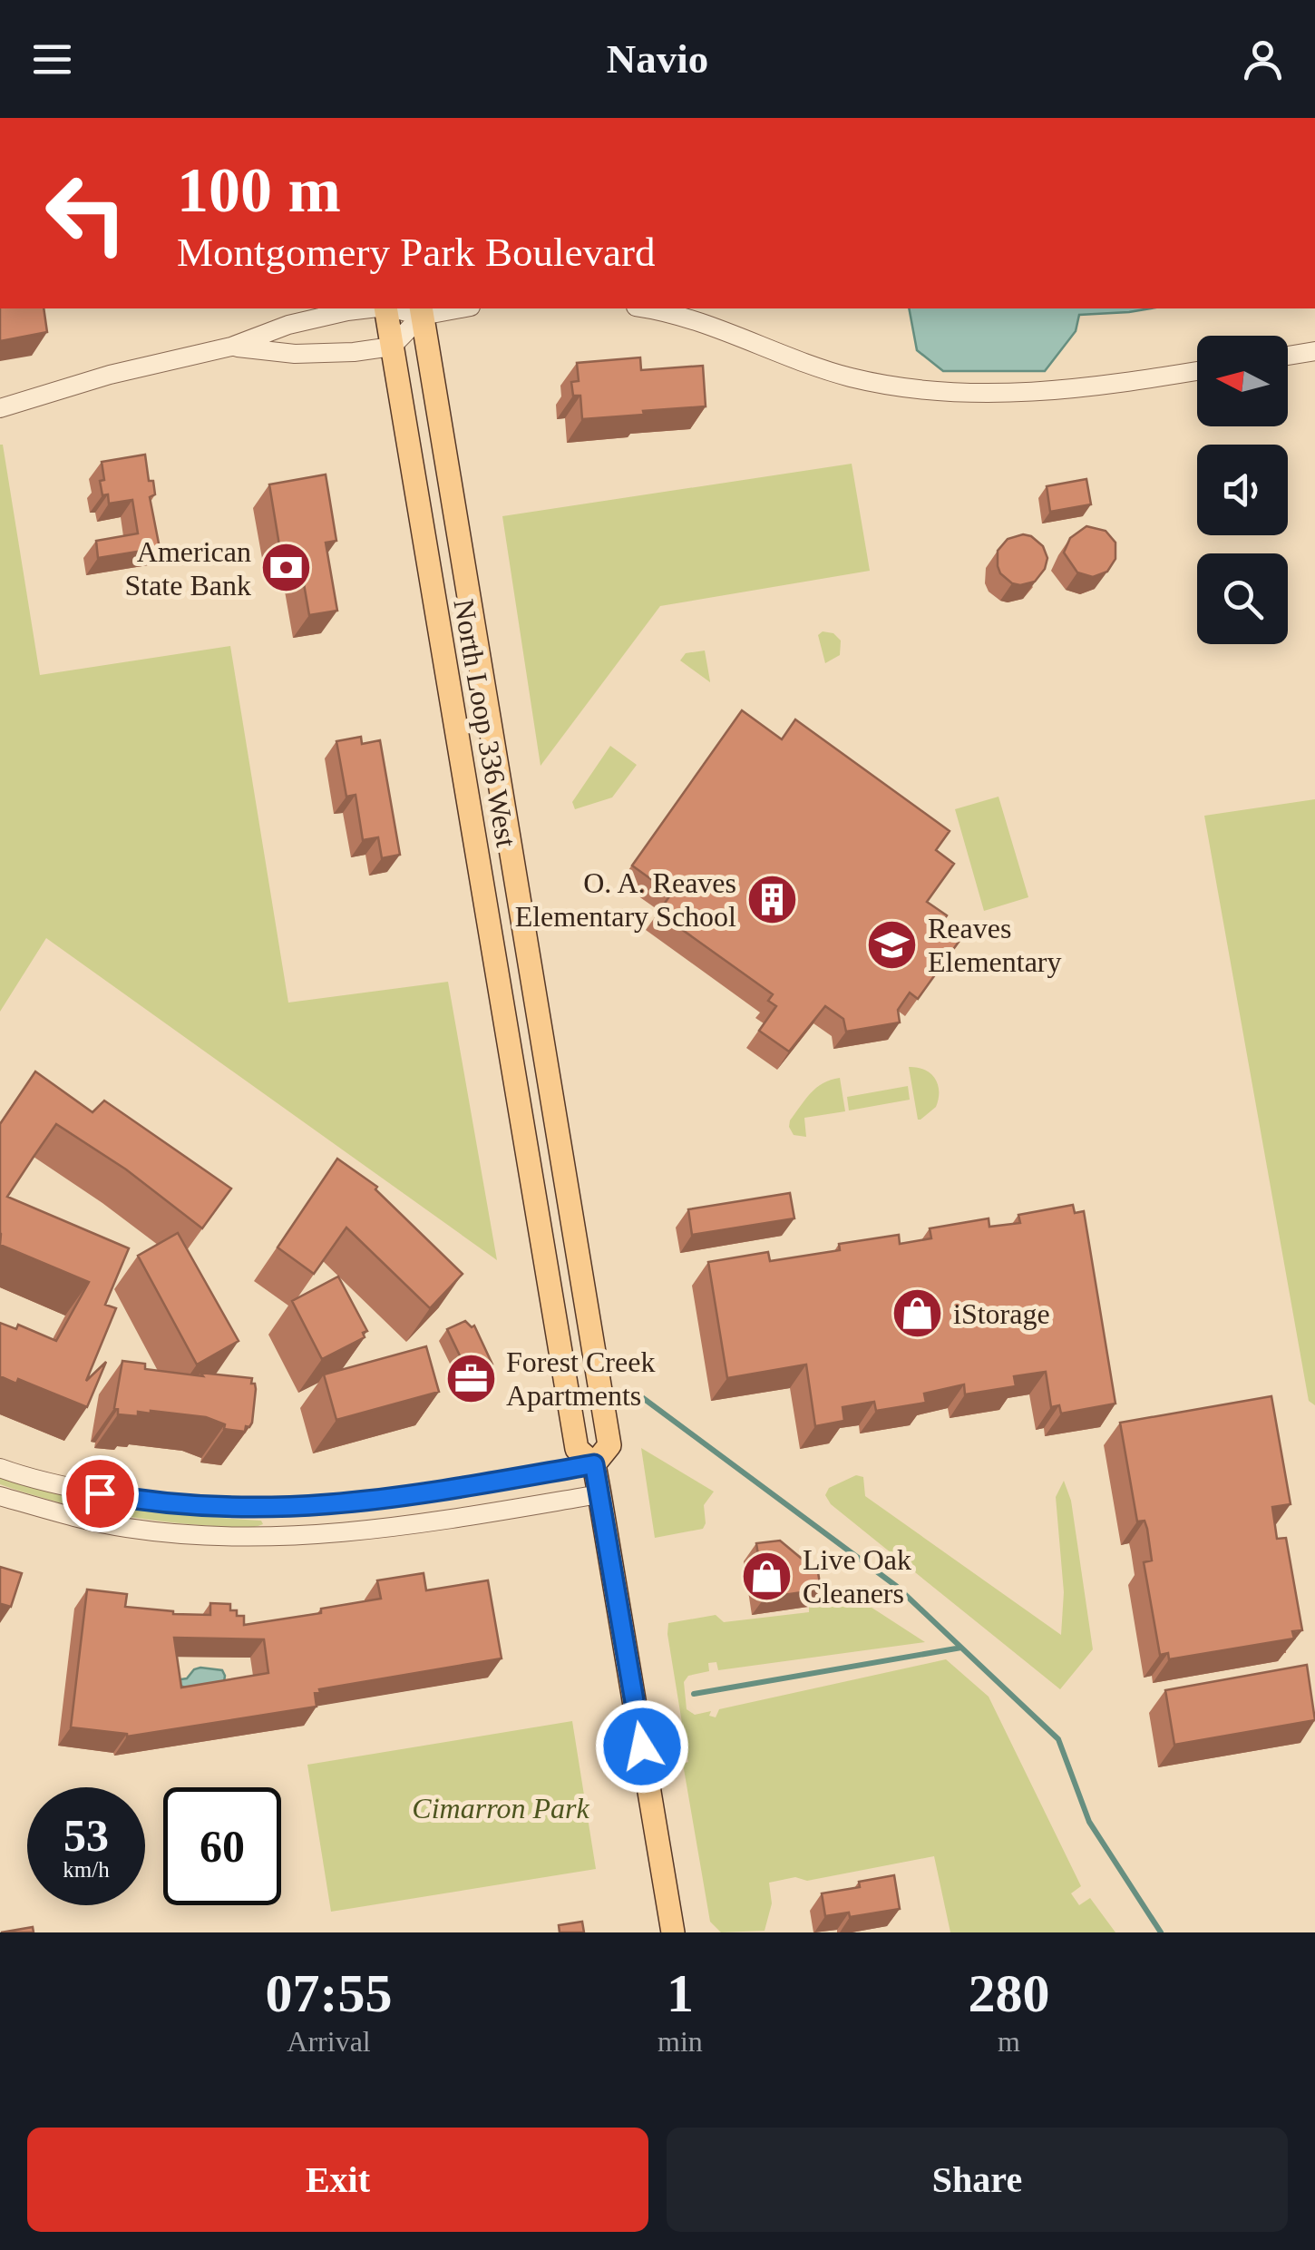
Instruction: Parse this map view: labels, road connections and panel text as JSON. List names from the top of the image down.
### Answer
{
  "streets": {
    "main road": ["North Loop 336 West"]
  },
  "parks": ["Cimarron Park"],
  "places": {
    "bank": ["American State Bank"],
    "building": ["O. A. Reaves Elementary School"],
    "school or university": ["Reaves Elementary"],
    "shop": ["iStorage", "Live Oak Cleaners"],
    "office": ["Forest Creek Apartments"]
  },
  "north": "left",
  "page": {
    "header": "Navio",
    "turn": ["100 m", "Montgomery Park Boulevard"],
    "speed": "53 km/h",
    "limit": "60",
    "eta": [
      "07:55",
      "Arrival",
      "1",
      "min",
      "280",
      "m"
    ],
    "buttons": ["Exit", "Share"]
  }
}
